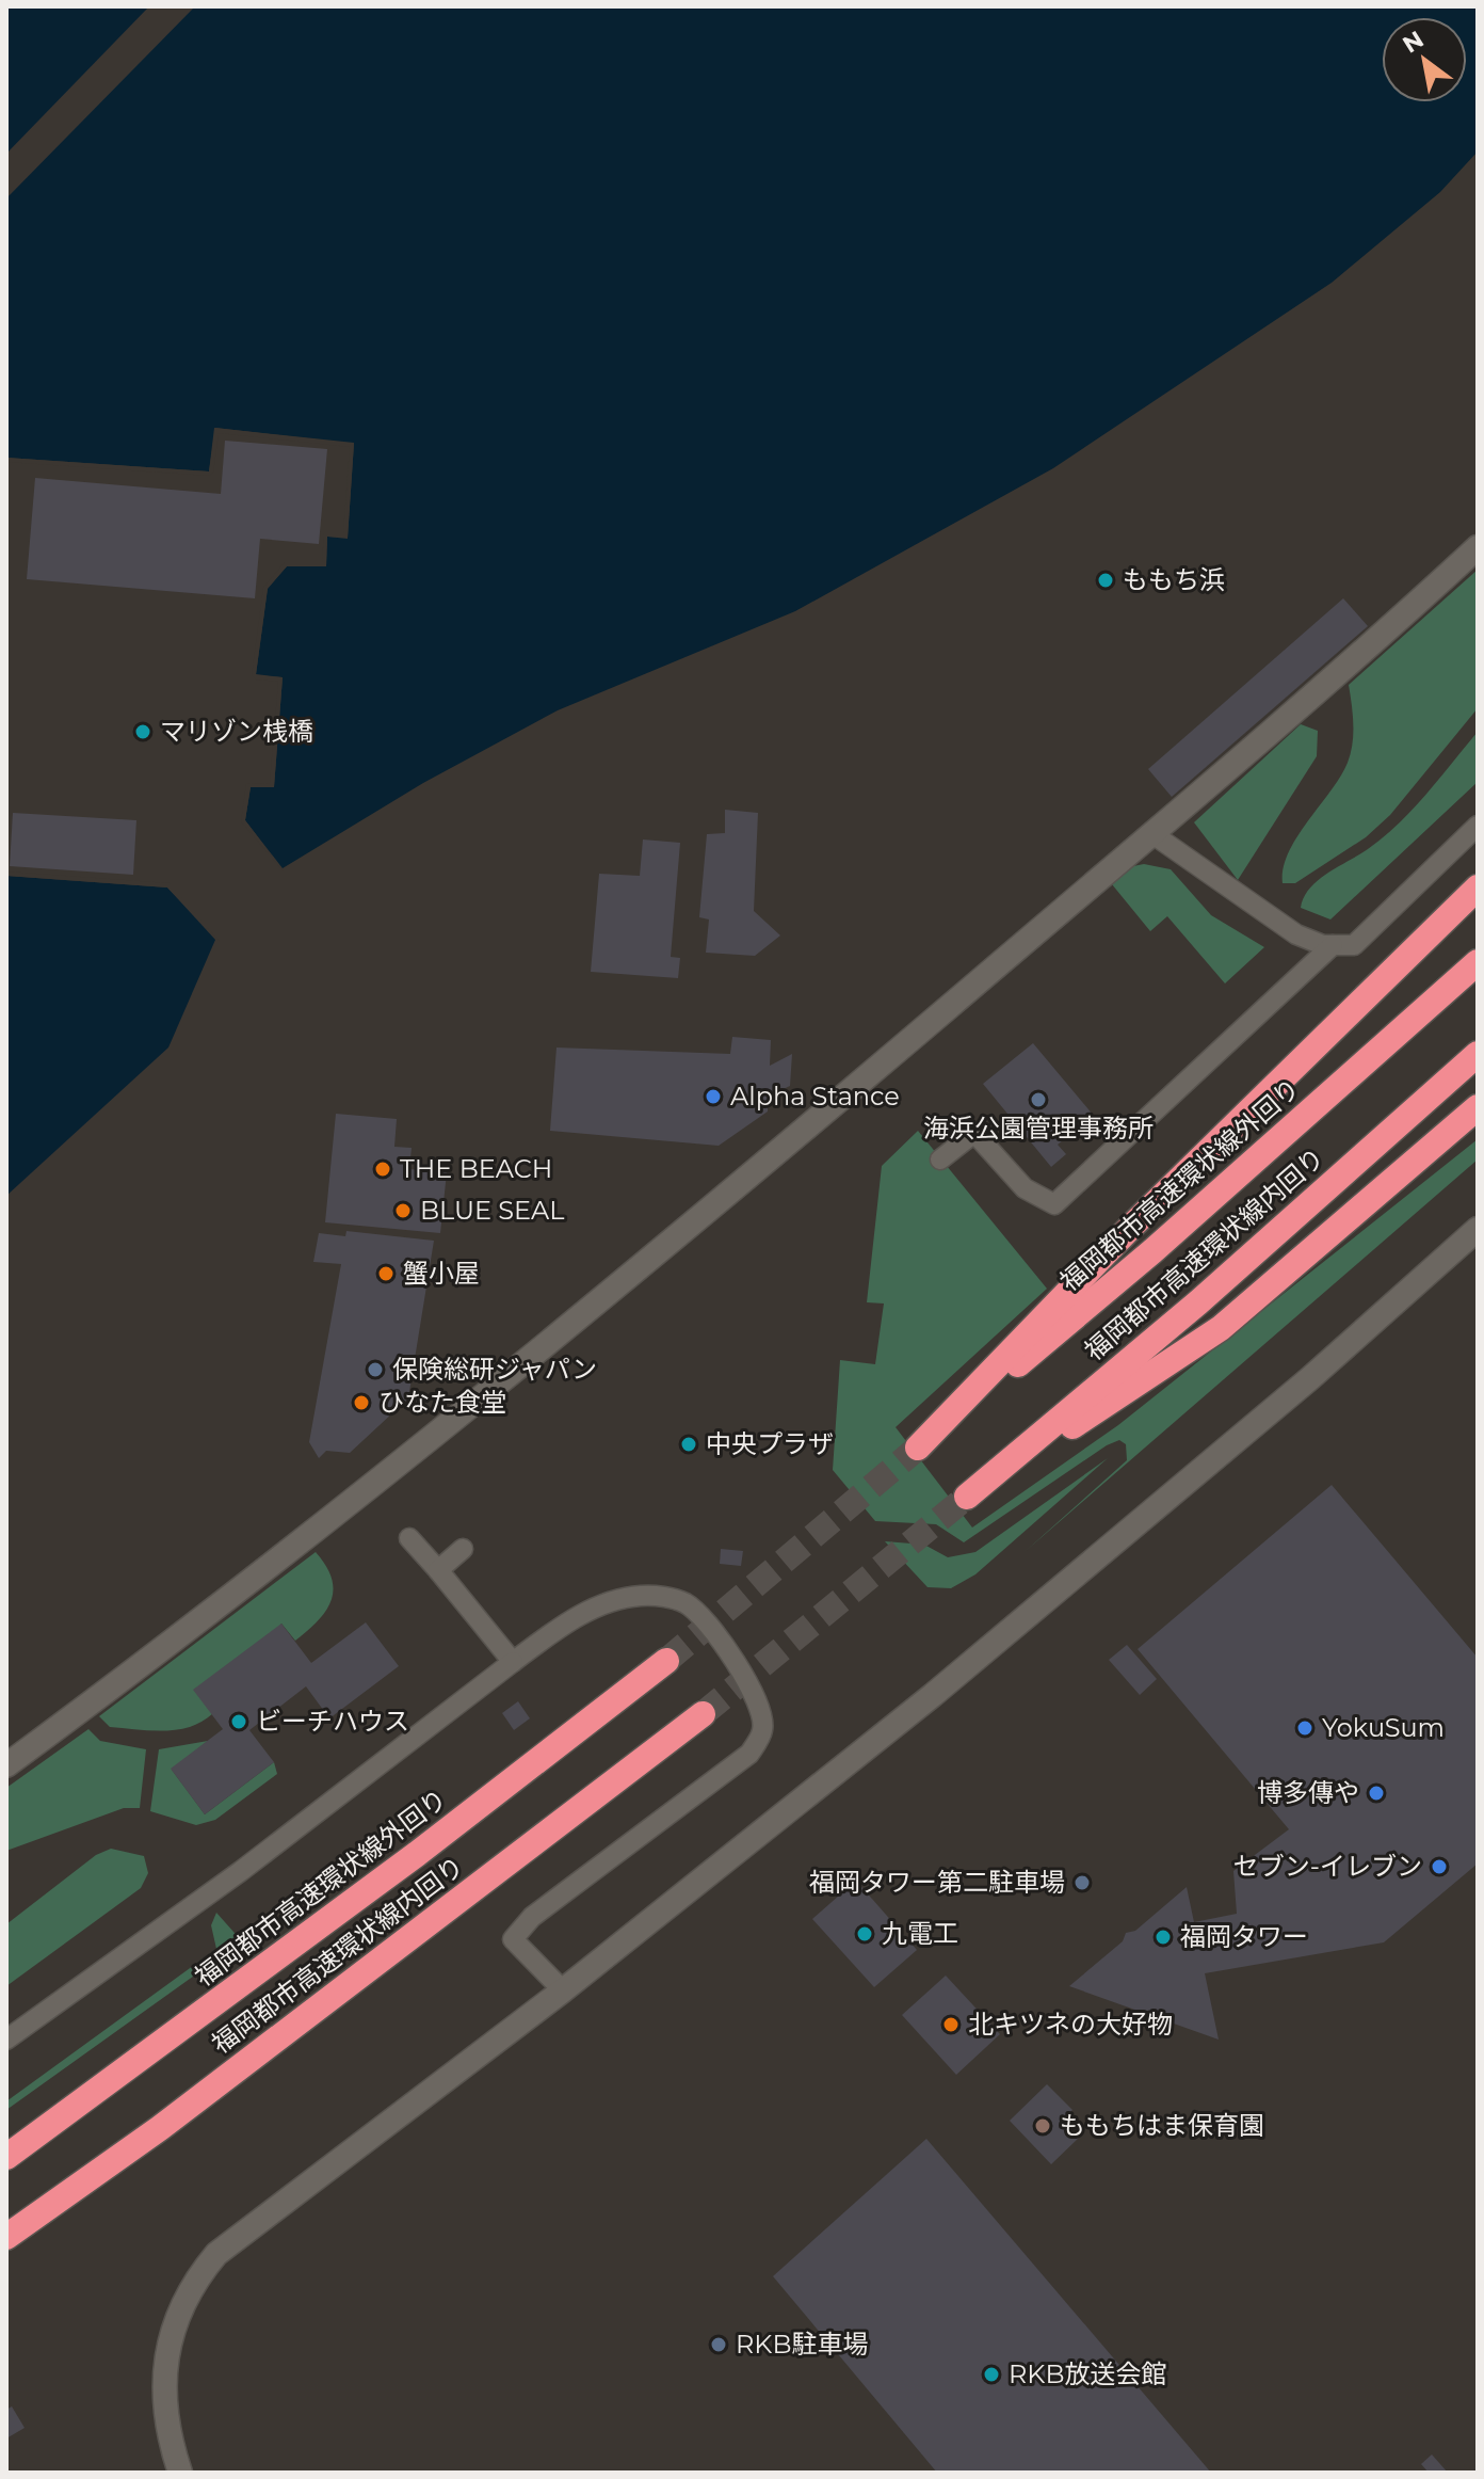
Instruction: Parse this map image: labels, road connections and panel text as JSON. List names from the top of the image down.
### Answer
{
  "streets": {
    "highway": ["福岡都市高速環状線外回り", "福岡都市高速環状線内回り"]
  },
  "places": [
    "ももち浜",
    "マリゾン桟橋",
    "Alpha Stance",
    "海浜公園管理事務所",
    "THE BEACH",
    "BLUE SEAL",
    "蟹小屋",
    "保険総研ジャパン",
    "ひなた食堂",
    "中央プラザ",
    "ビーチハウス",
    "YokuSum",
    "博多傳や",
    "セブン-イレブン",
    "福岡タワー第二駐車場",
    "九電工",
    "福岡タワー",
    "北キツネの大好物",
    "ももちはま保育園",
    "RKB駐車場",
    "RKB放送会館"
  ],
  "north": "top left"
}
